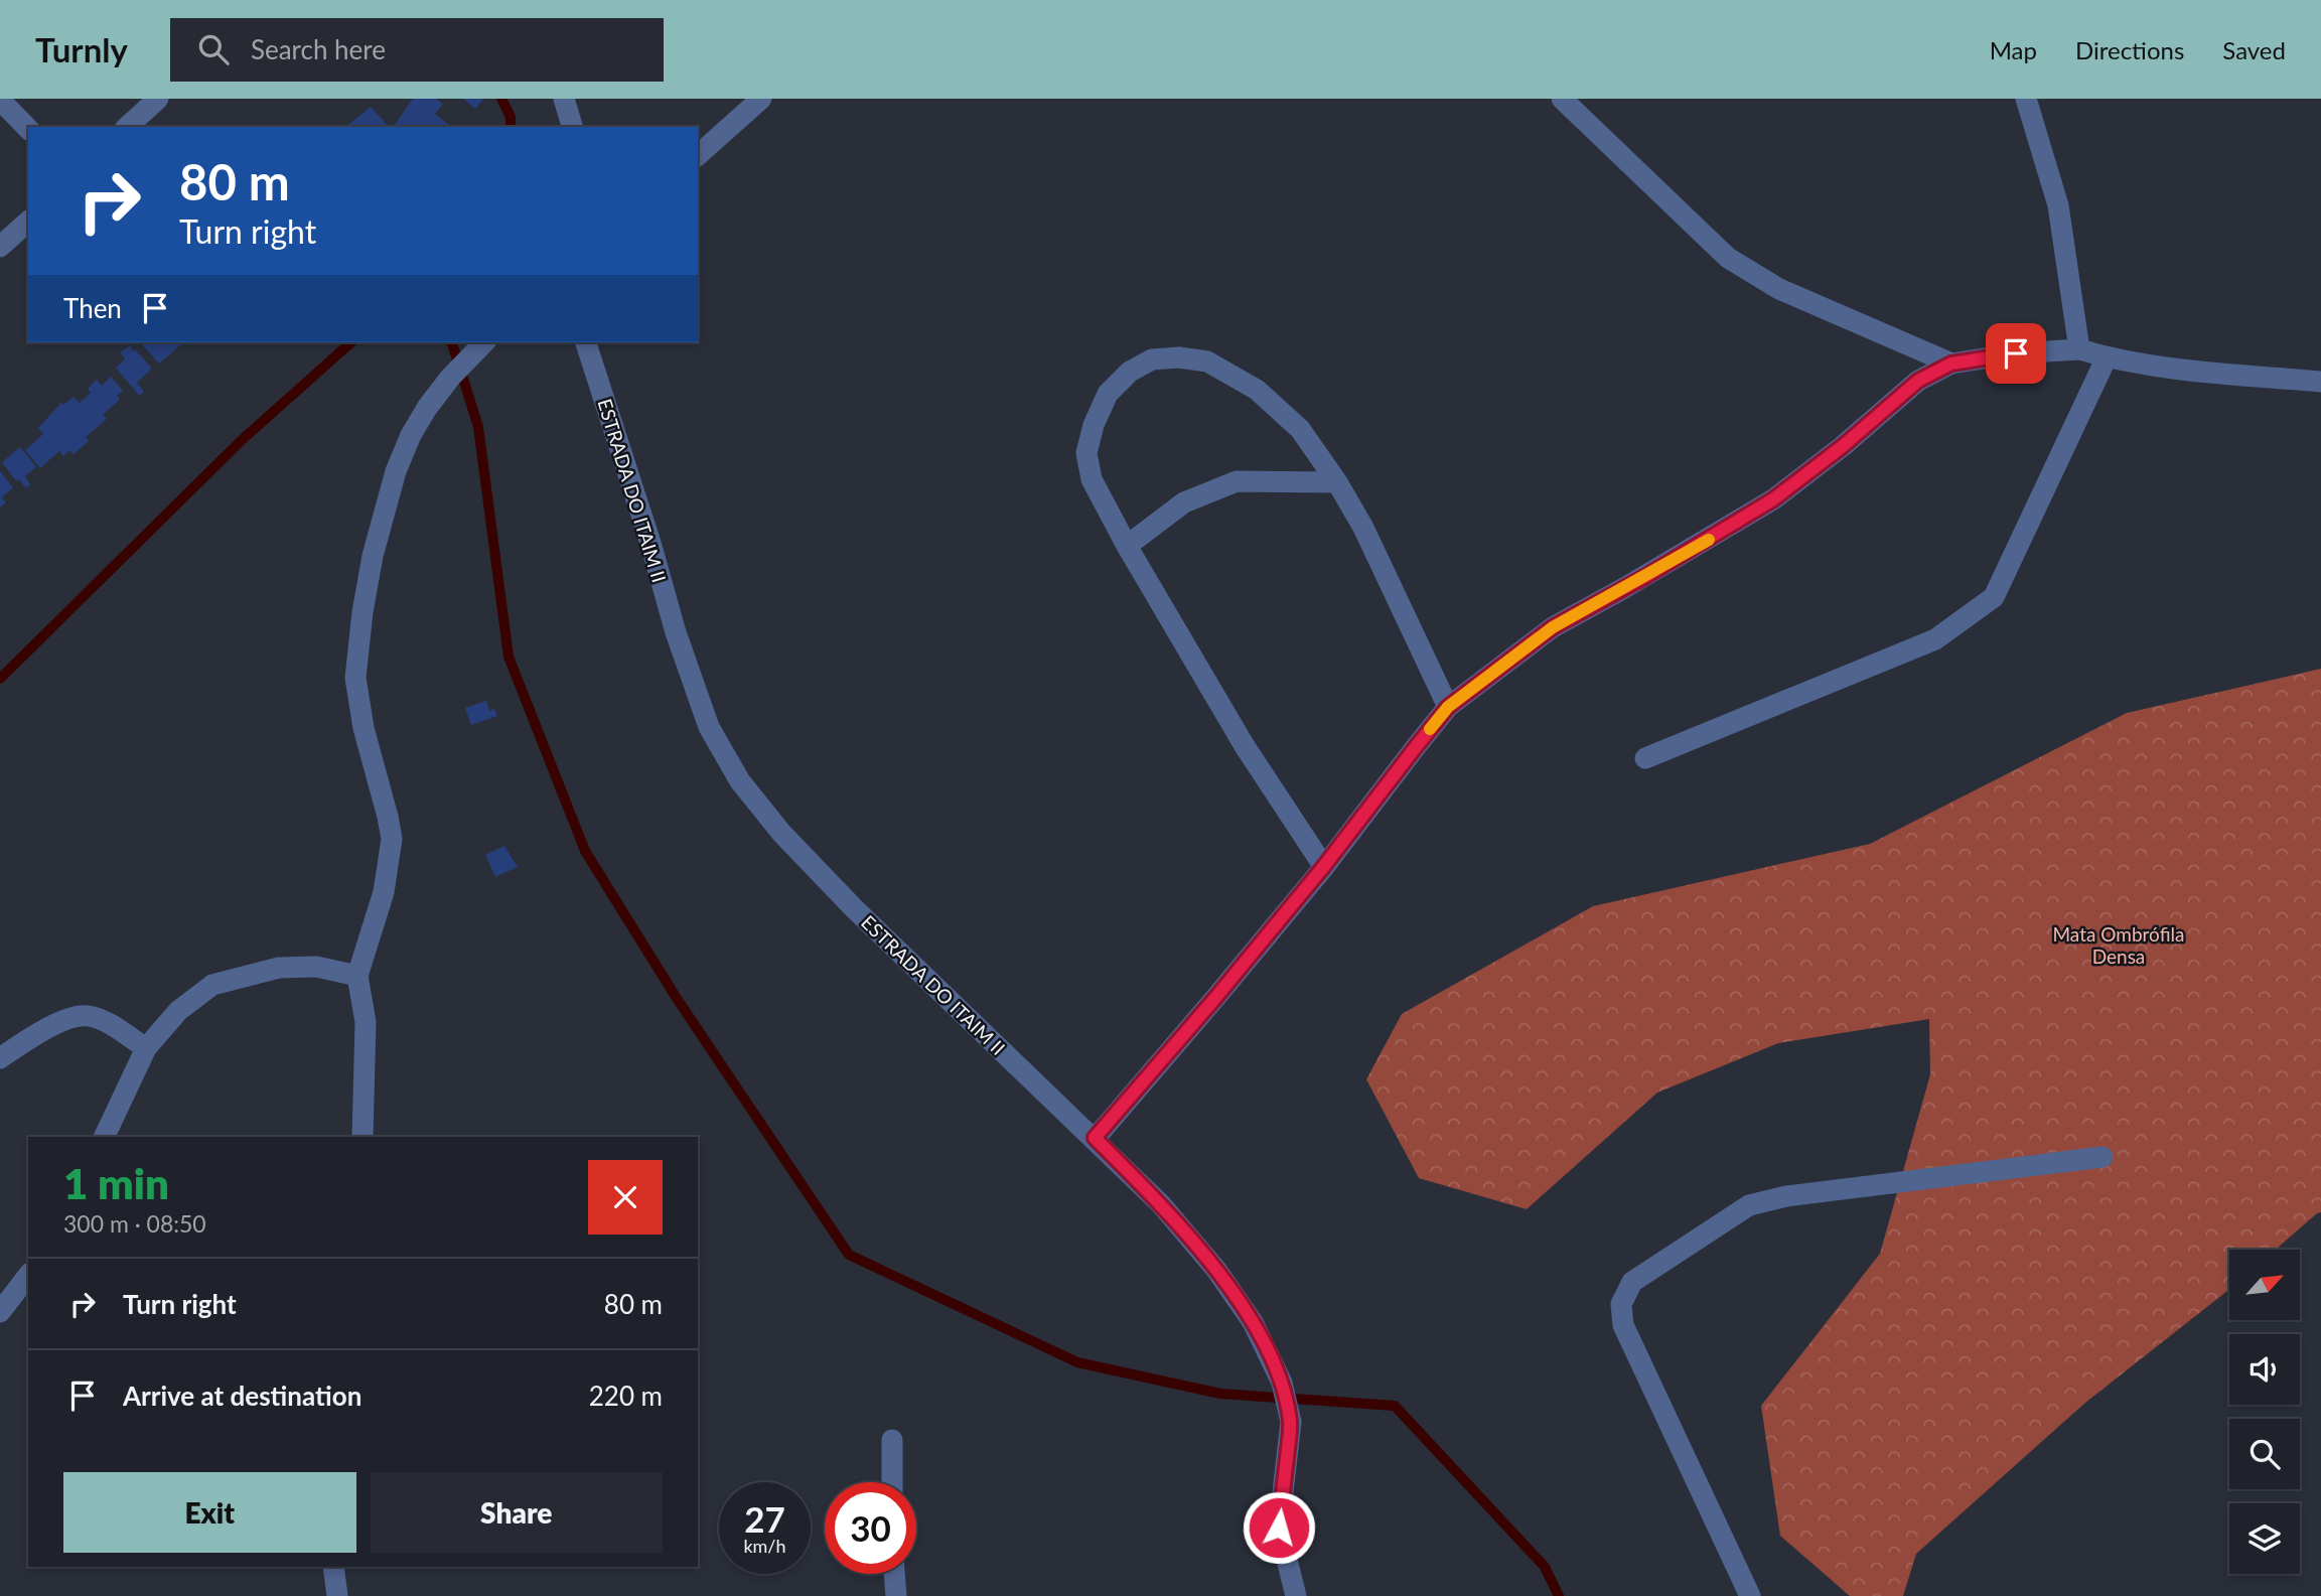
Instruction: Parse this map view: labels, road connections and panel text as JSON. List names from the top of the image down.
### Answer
{
  "streets": {
    "street": ["ESTRADA DO ITAIM II"]
  },
  "parks": ["Mata Ombrófila Densa"],
  "north": "top right",
  "page": {
    "header": "Turnly",
    "search": "Search here",
    "nav": ["Map", "Directions", "Saved"],
    "turn": ["80 m", "Turn right"],
    "then": "Then",
    "heading": ["1 min", "300 m · 08:50"],
    "list": [
      {
        "name": "Turn right",
        "value": "80 m"
      },
      {
        "name": "Arrive at destination",
        "value": "220 m"
      }
    ],
    "buttons": ["Exit", "Share"],
    "speed": "27 km/h",
    "limit": "30"
  }
}
